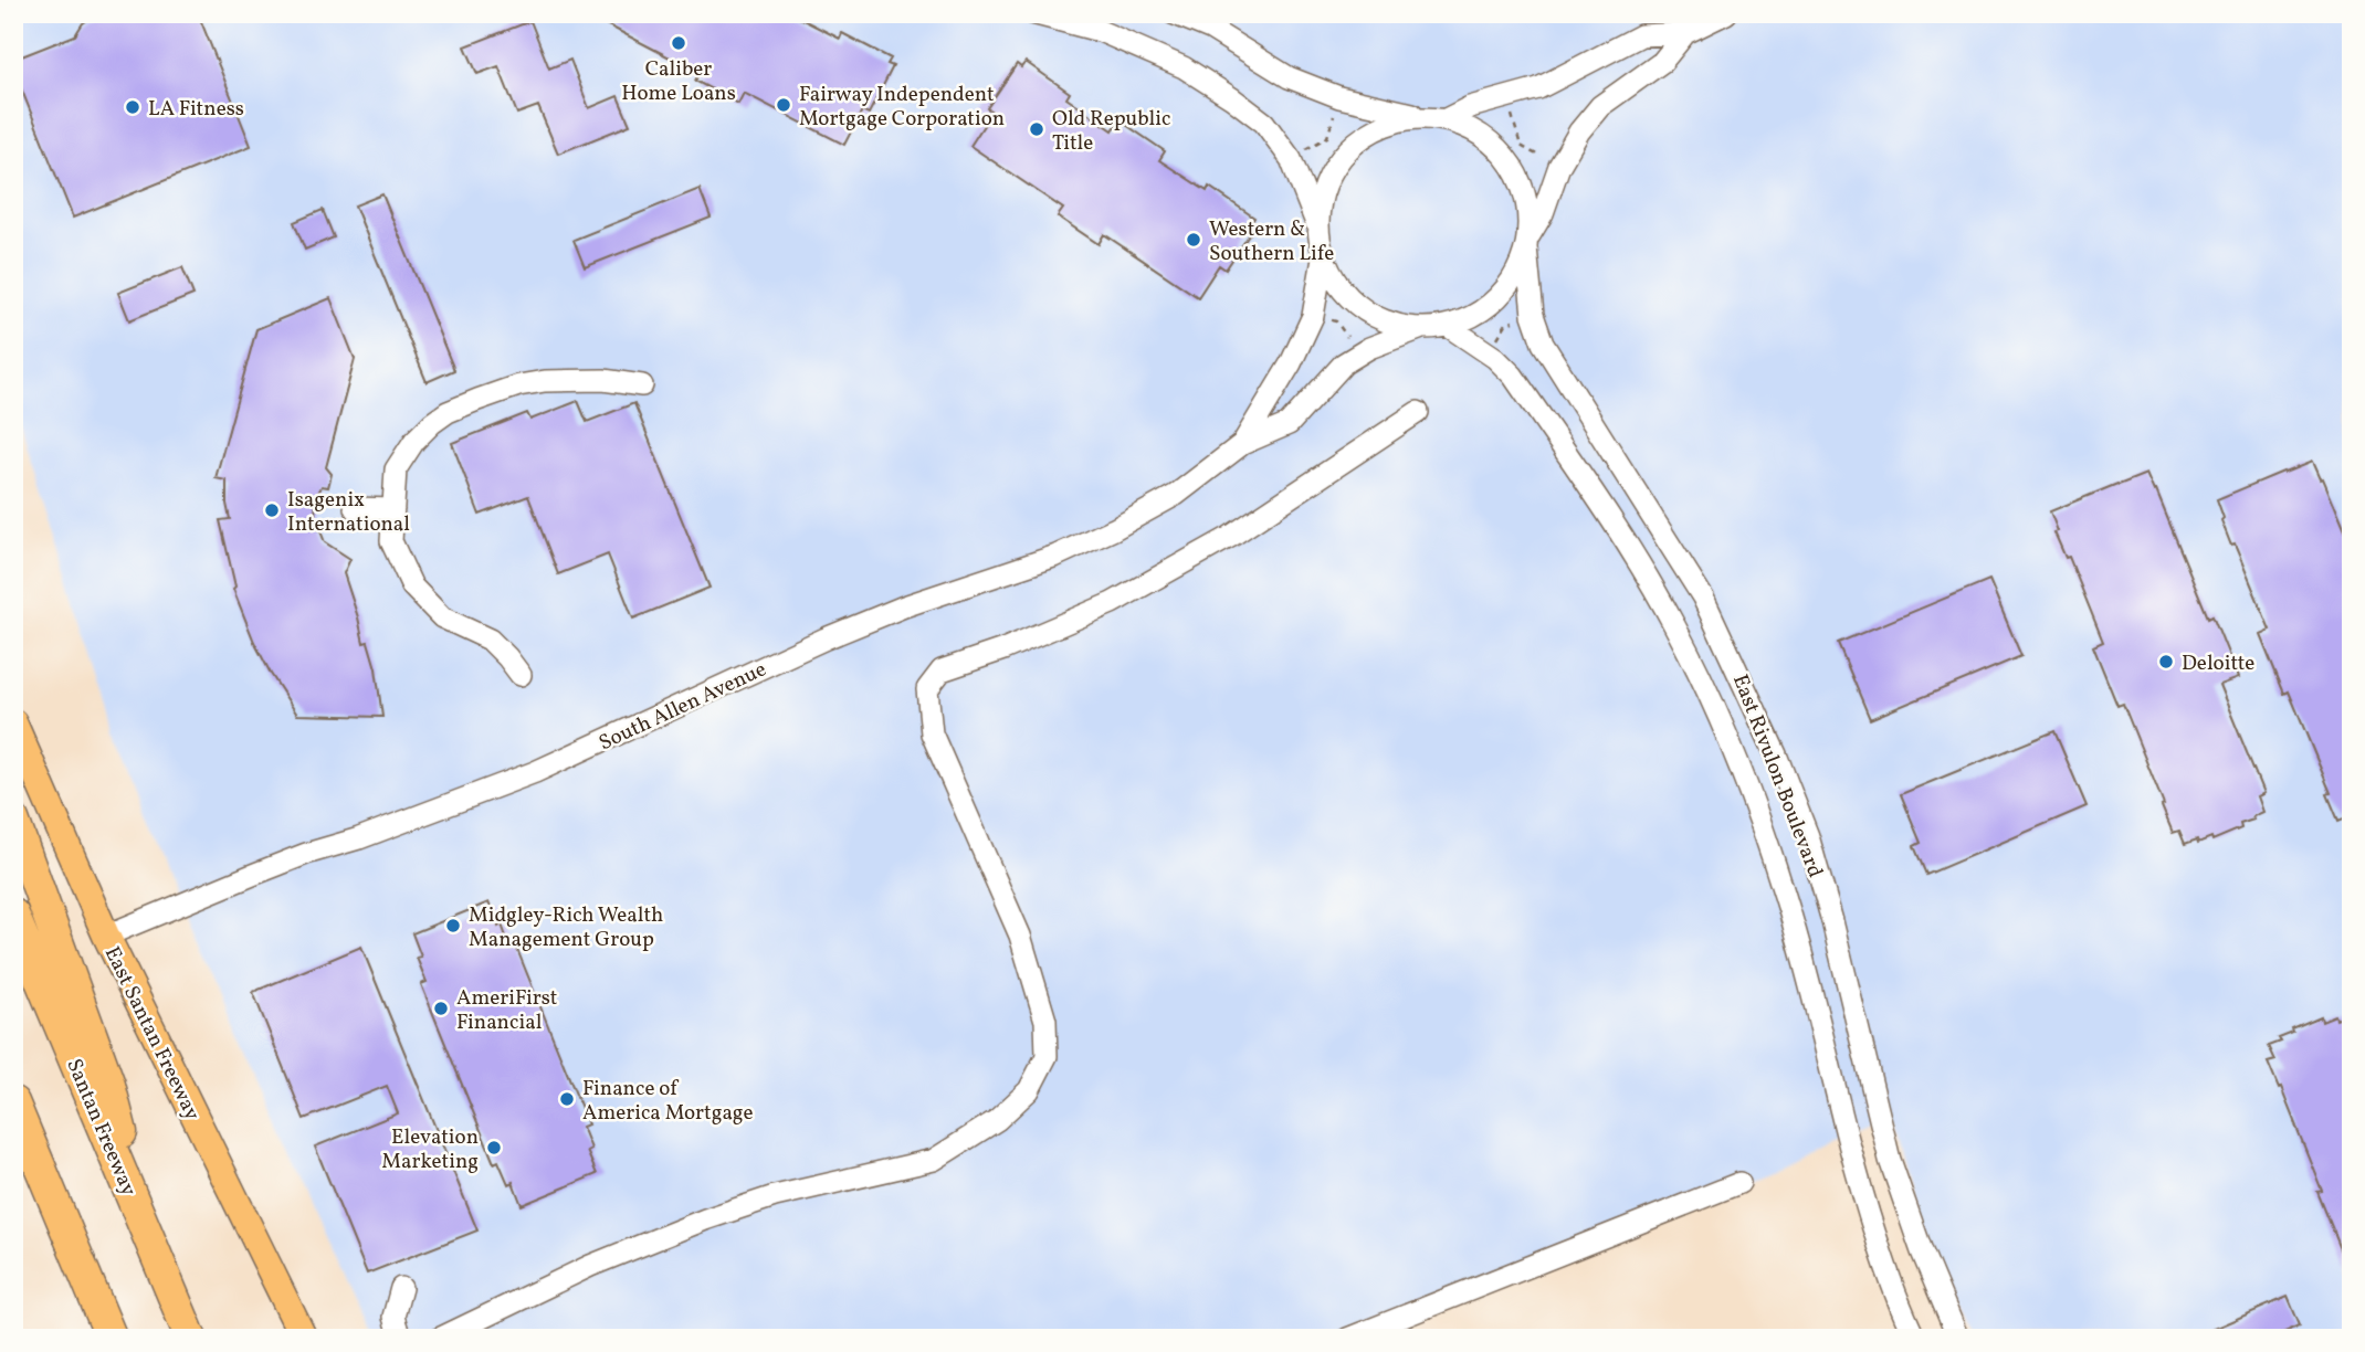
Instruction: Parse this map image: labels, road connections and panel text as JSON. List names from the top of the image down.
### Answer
{
  "streets": {
    "highway": ["Santan Freeway"],
    "main road": ["East Santan Freeway"],
    "street": ["South Allen Avenue", "East Rivulon Boulevard"]
  },
  "crossings": [
    ["South Allen Avenue", "East Rivulon Boulevard"],
    ["South Allen Avenue", "East Santan Freeway"]
  ],
  "places": [
    "Caliber Home Loans",
    "Fairway Independent Mortgage Corporation",
    "LA Fitness",
    "Old Republic Title",
    "Western & Southern Life",
    "Isagenix International",
    "Deloitte",
    "Midgley-Rich Wealth Management Group",
    "AmeriFirst Financial",
    "Finance of America Mortgage",
    "Elevation Marketing"
  ]
}
